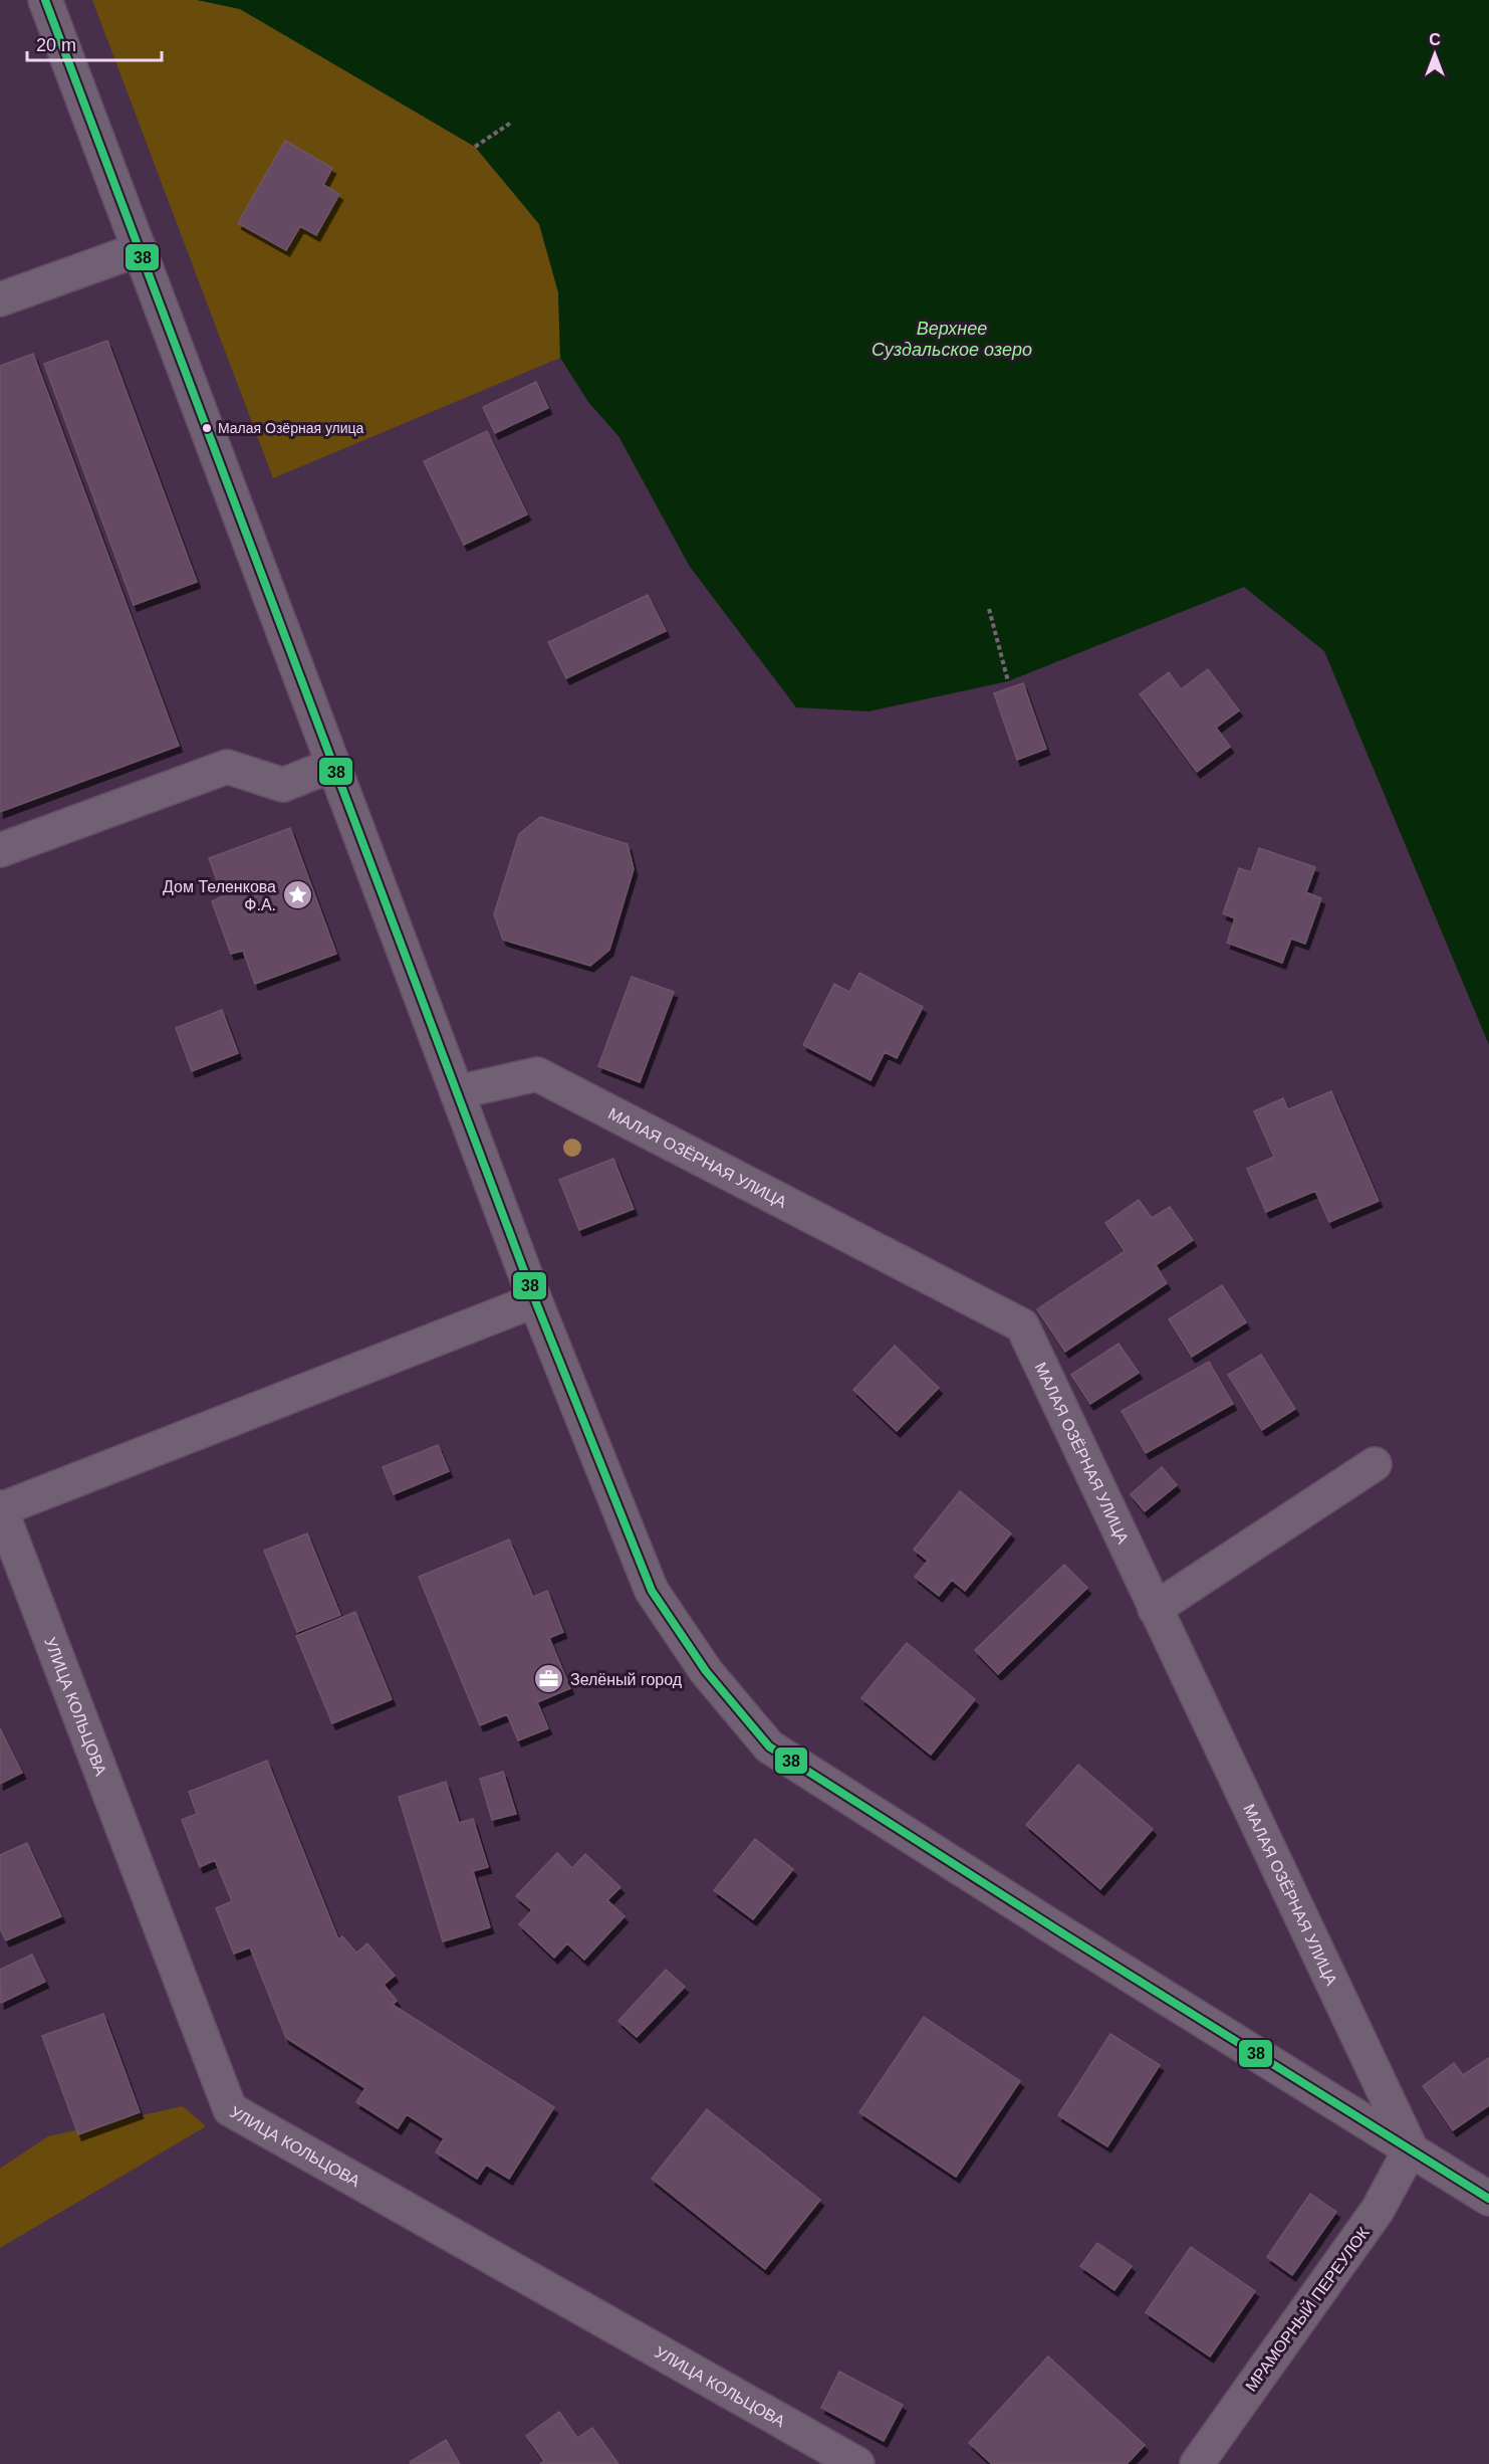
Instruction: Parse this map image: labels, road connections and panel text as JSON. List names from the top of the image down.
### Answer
{
  "streets": {
    "street": ["МАЛАЯ ОЗЁРНАЯ УЛИЦА", "УЛИЦА КОЛЬЦОВА", "МРАМОРНЫЙ ПЕРЕУЛОК"]
  },
  "crossings": [
    ["МАЛАЯ ОЗЁРНАЯ УЛИЦА", "МРАМОРНЫЙ ПЕРЕУЛОК"]
  ],
  "water": ["Верхнее Суздальское озеро"],
  "places": {
    "other": ["Малая Озёрная улица"],
    "place": ["Дом Теленкова Ф.А."],
    "office": ["Зелёный город"]
  },
  "lines": ["transit line 38"],
  "scale_bar": "20 m",
  "north": "top"
}
